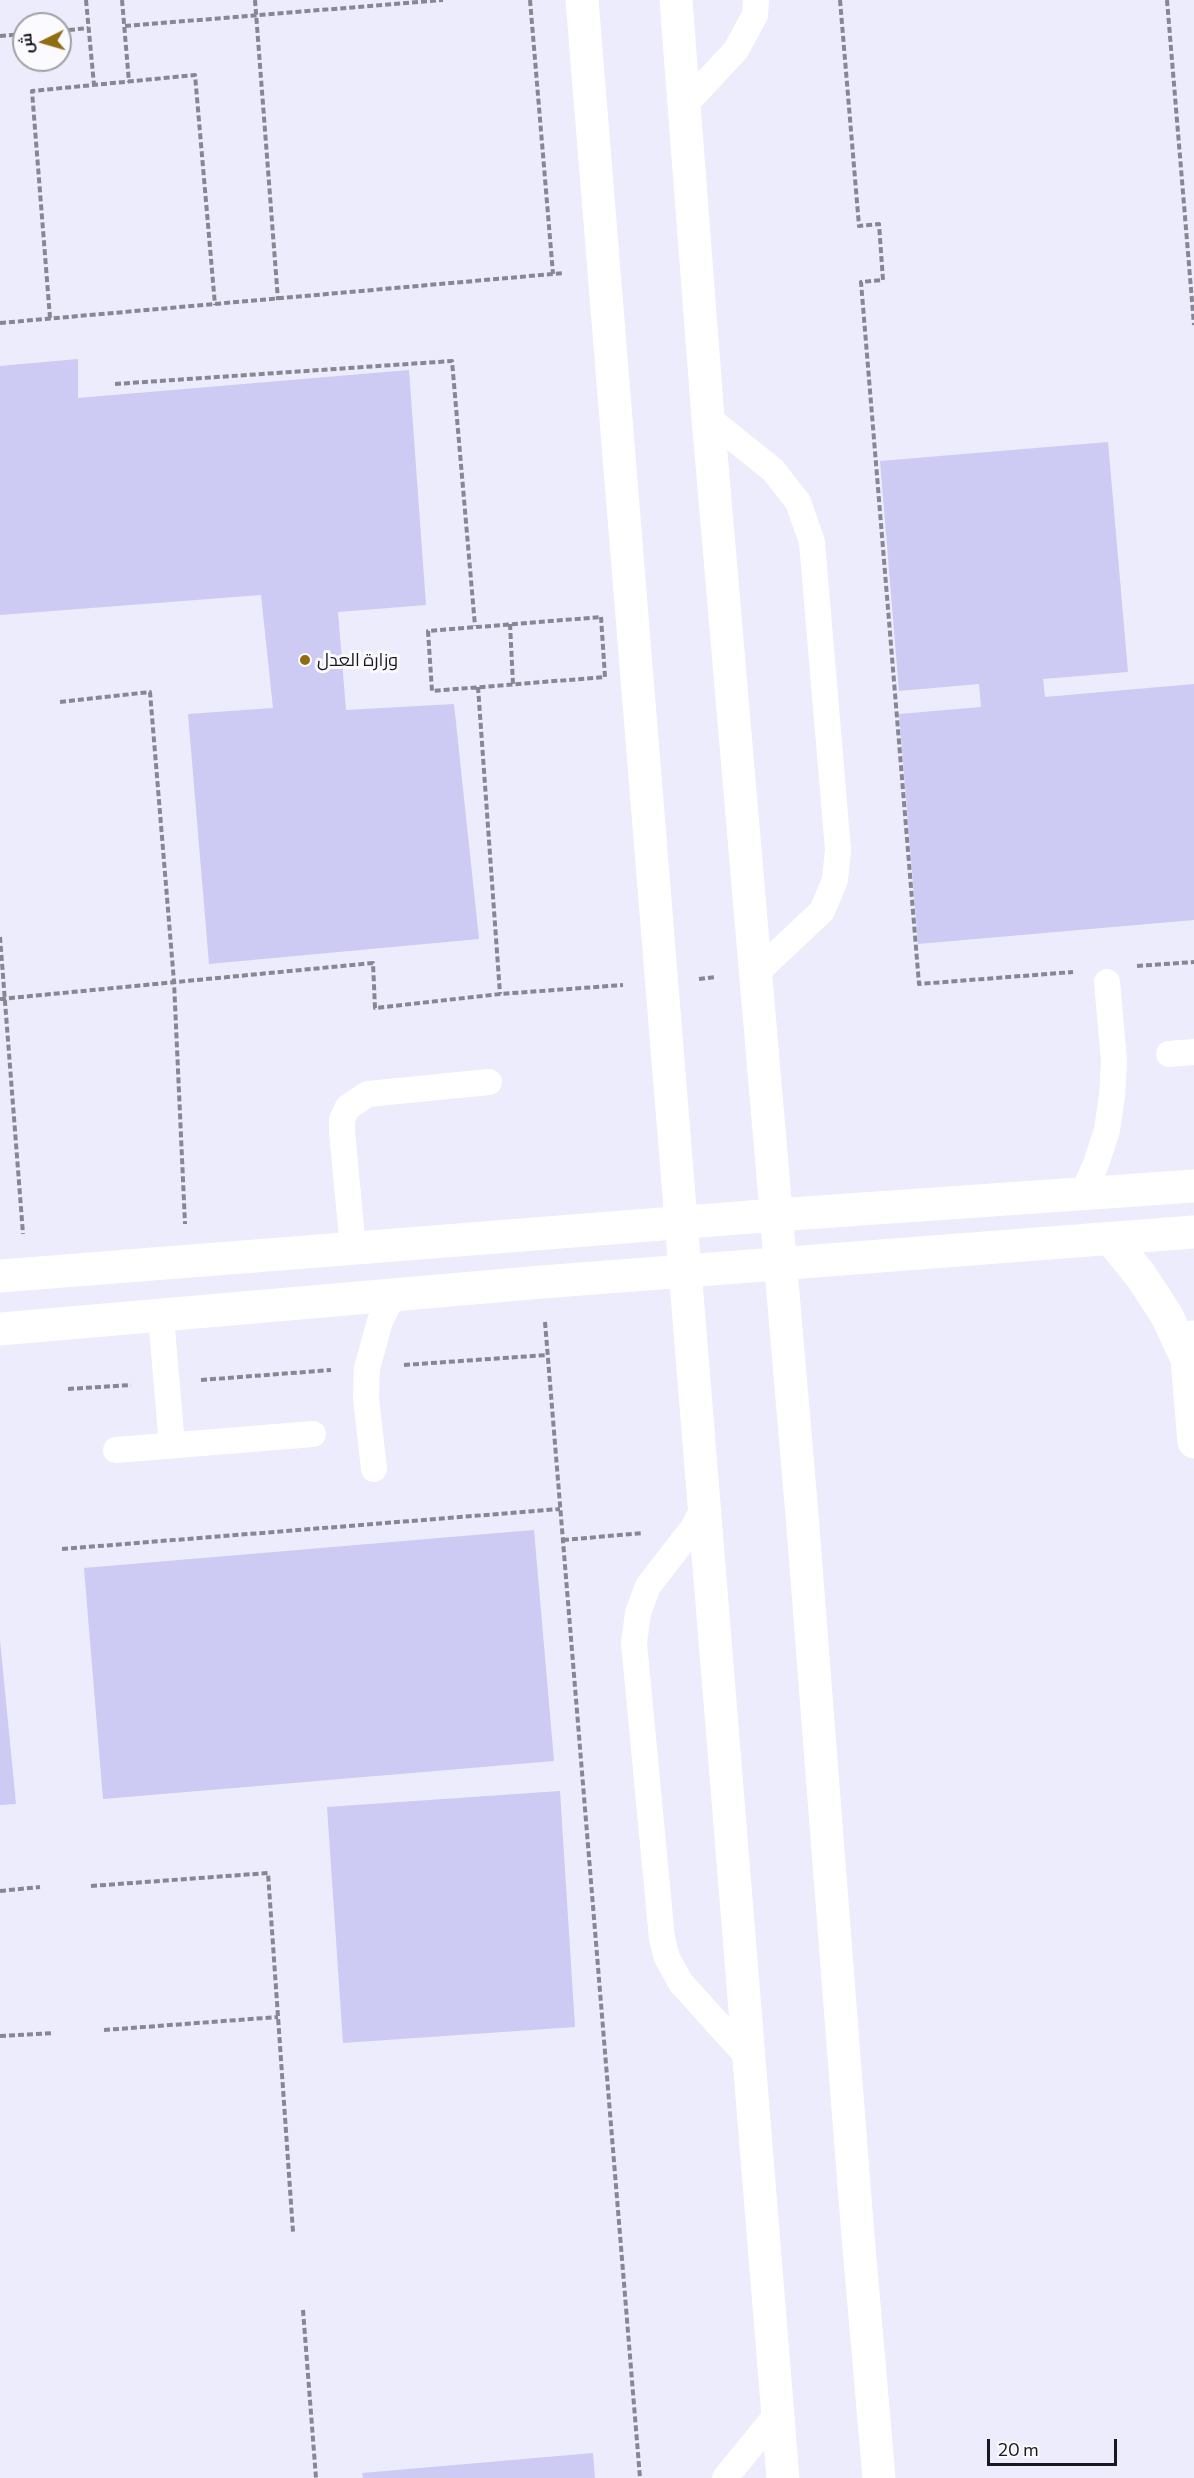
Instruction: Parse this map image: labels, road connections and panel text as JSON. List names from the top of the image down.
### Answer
{
  "places": ["وزارة العدل"],
  "scale_bar": "20 m",
  "north": "left"
}
